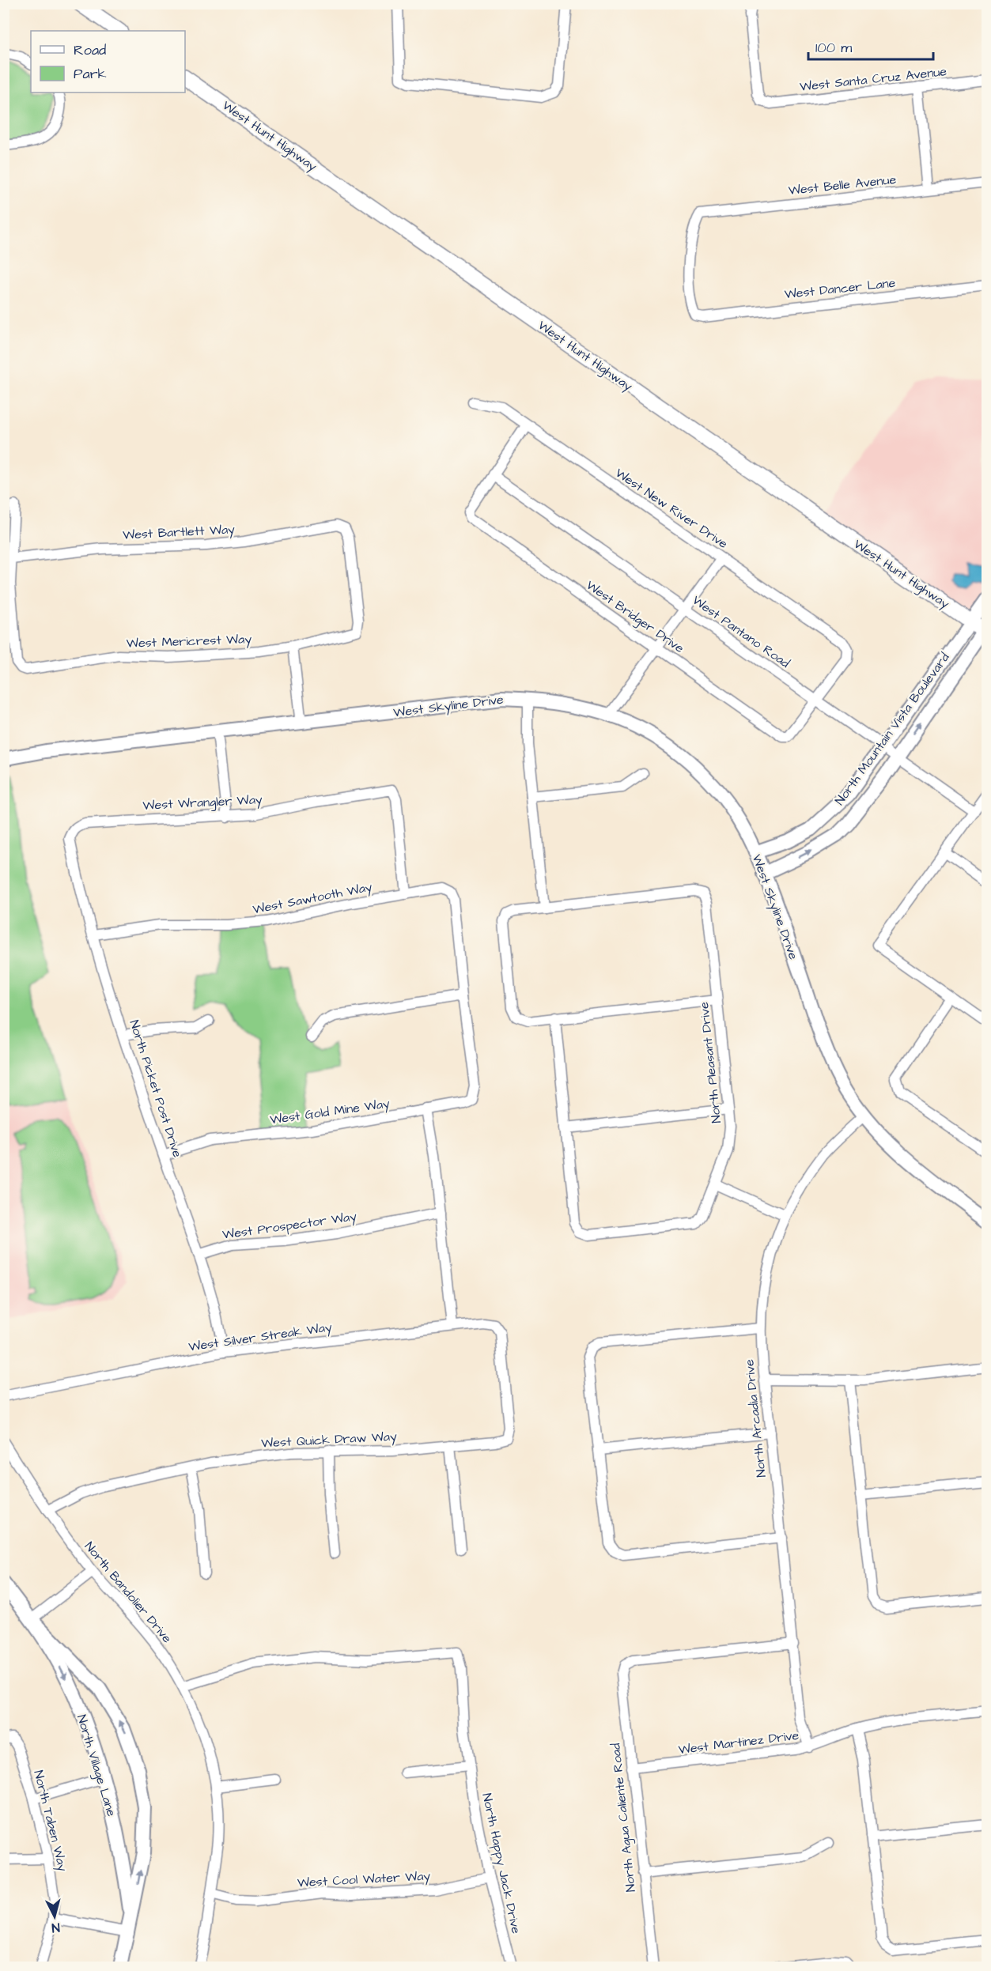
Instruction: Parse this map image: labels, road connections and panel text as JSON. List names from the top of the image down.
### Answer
{
  "streets": {
    "main road": ["West Hunt Highway"],
    "street": [
      "West Santa Cruz Avenue",
      "West Belle Avenue",
      "West Dancer Lane",
      "West New River Drive",
      "West Bartlett Way",
      "West Bridger Drive",
      "West Pantano Road",
      "West Mericrest Way",
      "West Skyline Drive",
      "North Mountain Vista Boulevard",
      "West Wrangler Way",
      "West Sawtooth Way",
      "North Pleasant Drive",
      "North Picket Post Drive",
      "West Gold Mine Way",
      "West Prospector Way",
      "West Silver Streak Way",
      "North Arcadia Drive",
      "West Quick Draw Way",
      "North Bandolier Drive",
      "West Martinez Drive",
      "North Village Lane",
      "North Agua Caliente Road",
      "North Taben Way",
      "North Happy Jack Drive",
      "West Cool Water Way"
    ]
  },
  "crossings": [
    ["West Hunt Highway", "North Mountain Vista Boulevard"],
    ["West Belle Avenue", "West Dancer Lane"],
    ["West New River Drive", "West Bridger Drive"],
    ["West New River Drive", "West Pantano Road"],
    ["West Bartlett Way", "West Mericrest Way"],
    ["West Bridger Drive", "West Pantano Road"],
    ["West Pantano Road", "North Mountain Vista Boulevard"],
    ["West Skyline Drive", "North Mountain Vista Boulevard"],
    ["West Skyline Drive", "North Arcadia Drive"],
    ["West Wrangler Way", "West Sawtooth Way"],
    ["West Wrangler Way", "North Picket Post Drive"],
    ["West Sawtooth Way", "North Picket Post Drive"],
    ["West Sawtooth Way", "West Gold Mine Way"],
    ["North Picket Post Drive", "West Gold Mine Way"],
    ["North Picket Post Drive", "West Prospector Way"],
    ["North Picket Post Drive", "West Silver Streak Way"],
    ["West Silver Streak Way", "West Quick Draw Way"],
    ["North Arcadia Drive", "West Martinez Drive"],
    ["North Arcadia Drive", "North Agua Caliente Road"],
    ["West Quick Draw Way", "North Bandolier Drive"],
    ["North Bandolier Drive", "North Happy Jack Drive"],
    ["North Bandolier Drive", "West Cool Water Way"],
    ["West Martinez Drive", "North Agua Caliente Road"],
    ["North Happy Jack Drive", "West Cool Water Way"]
  ],
  "legend": ["Road", "Park"],
  "scale_bar": "100 m",
  "north": "bottom"
}
